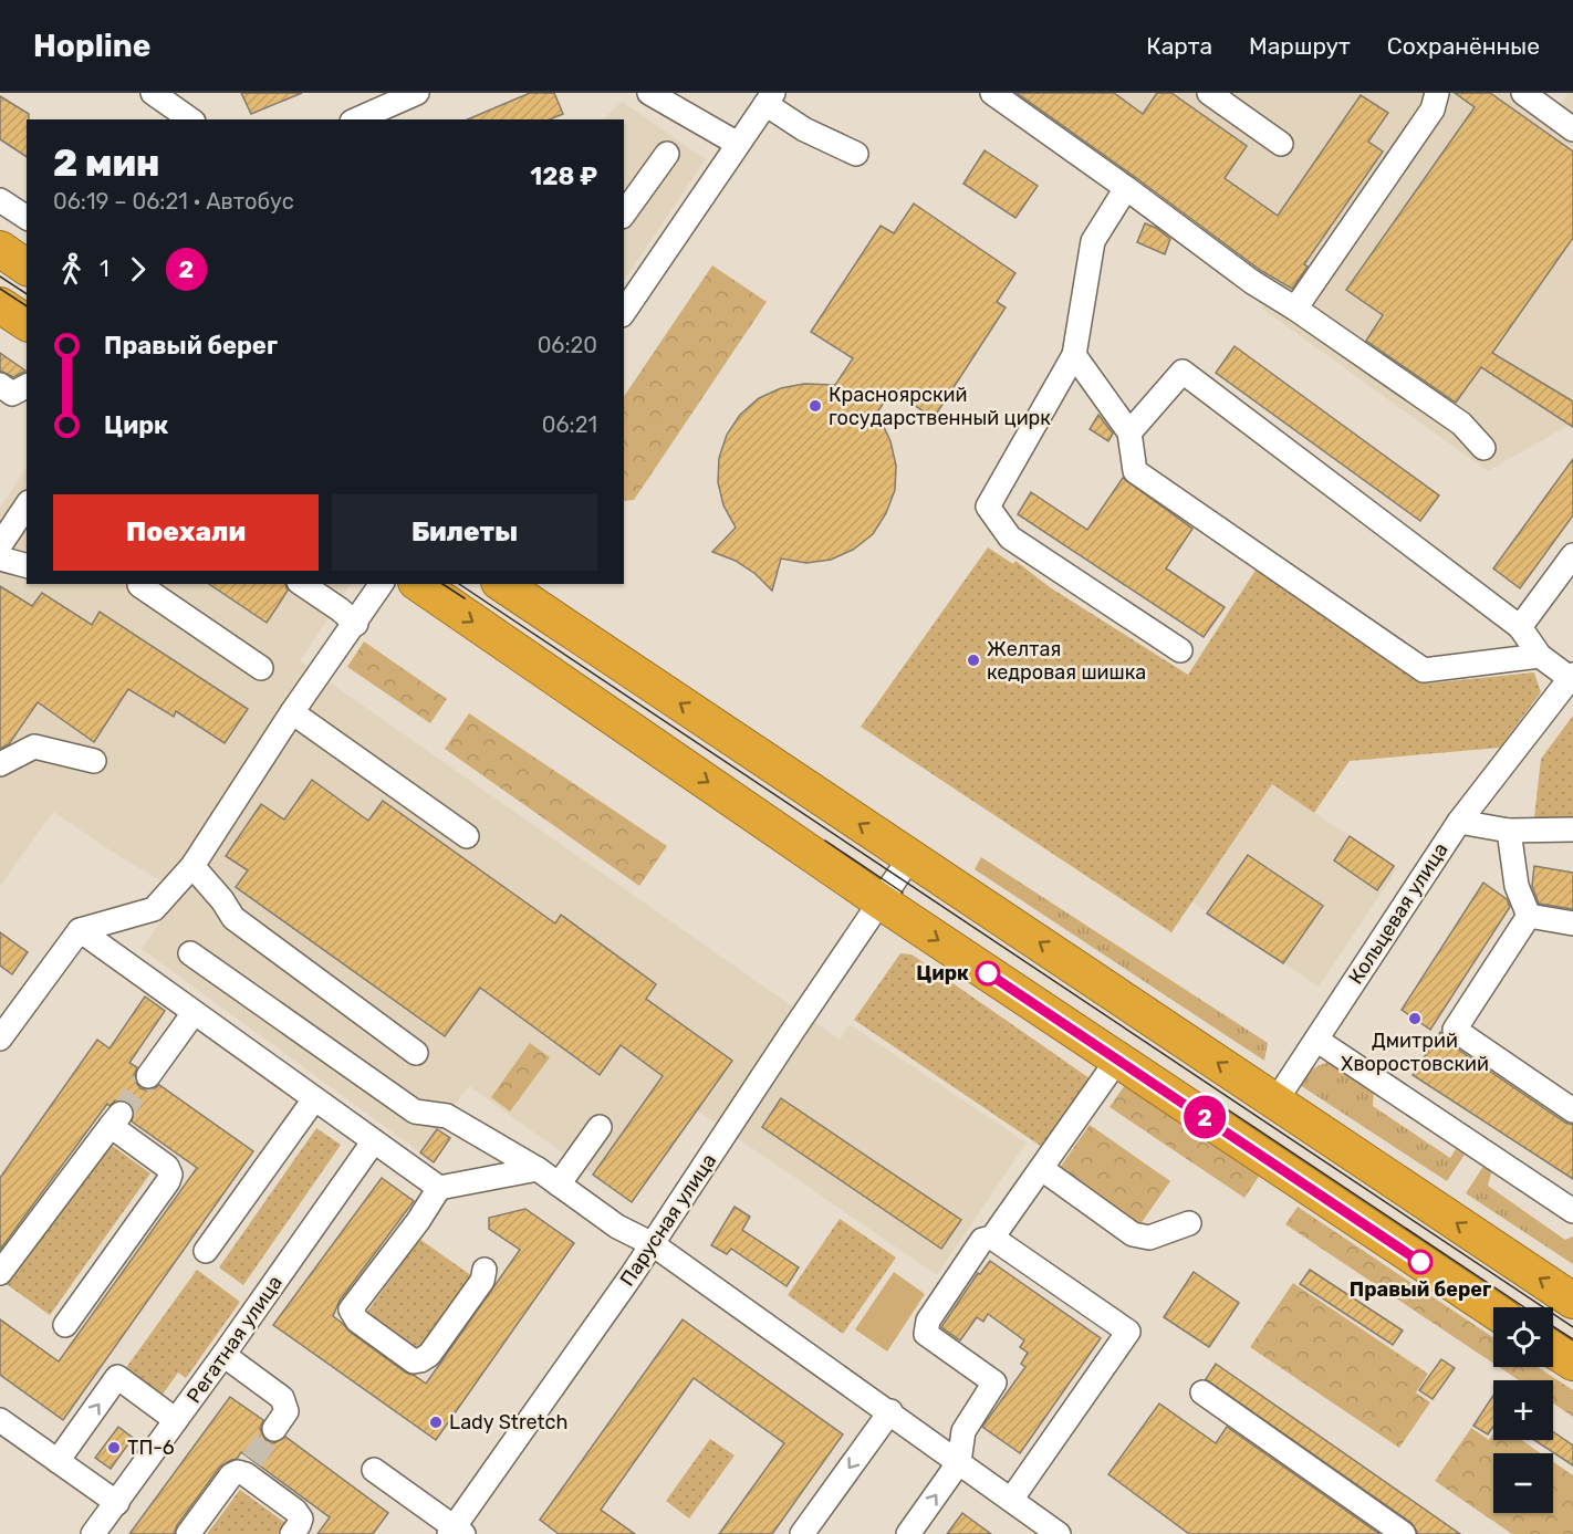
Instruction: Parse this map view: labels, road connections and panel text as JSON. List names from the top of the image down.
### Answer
{
  "streets": {
    "street": ["Кольцевая улица", "Парусная улица", "Регатная улица"]
  },
  "places": [
    "Красноярский государственный цирк",
    "Желтая кедровая шишка",
    "Цирк",
    "Дмитрий Хворостовский",
    "Правый берег",
    "Lady Stretch",
    "ТП-6"
  ],
  "lines": ["bus line 2"],
  "page": {
    "header": "Hopline",
    "nav": ["Карта", "Маршрут", "Сохранённые"],
    "on_map": "2",
    "heading": ["2 мин", "06:19 – 06:21 · Автобус", "128 ₽"],
    "legs": ["1", "2"],
    "list": [
      {
        "name": "Правый берег",
        "value": "06:20"
      },
      {
        "name": "Цирк",
        "value": "06:21"
      }
    ],
    "buttons": ["Поехали", "Билеты"],
    "map_buttons": ["+", "−"]
  }
}
